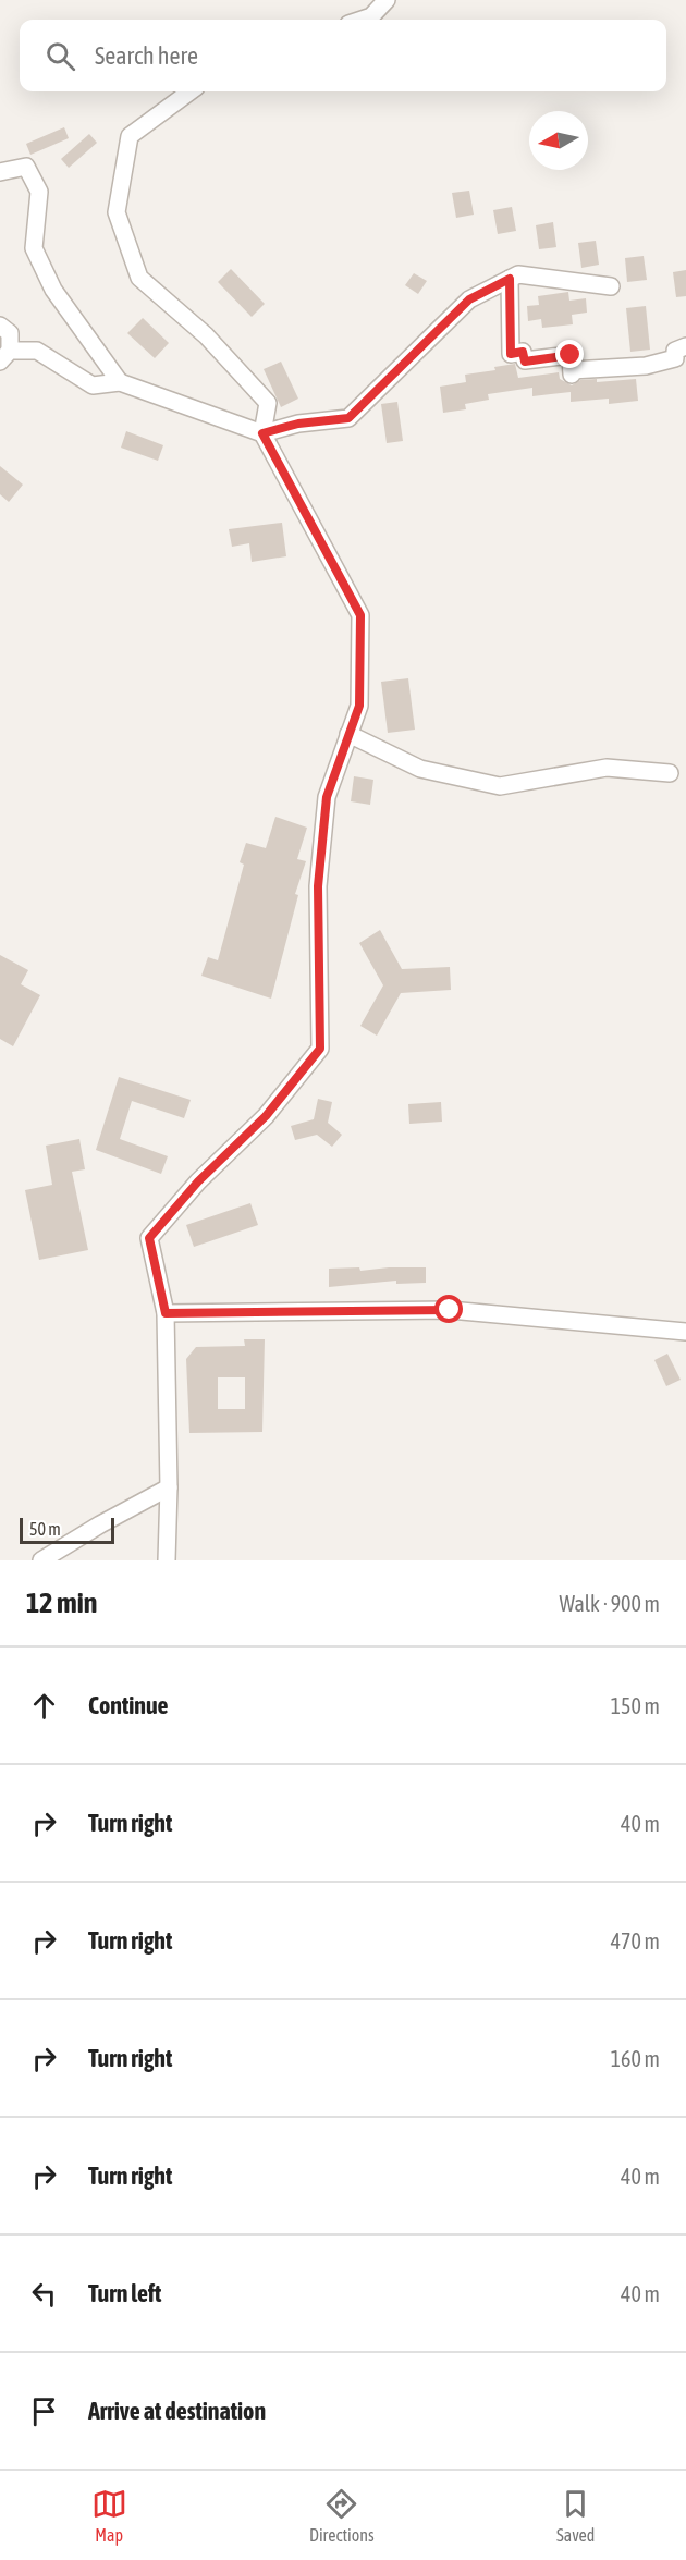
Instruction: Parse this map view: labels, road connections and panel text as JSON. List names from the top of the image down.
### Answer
{
  "scale_bar": "50 m",
  "north": "left",
  "page": {
    "search": "Search here",
    "scale": "50 m",
    "heading": ["12 min", "Walk · 900 m"],
    "list": [
      ["Continue", "150 m"],
      ["Turn right", "40 m"],
      ["Turn right", "470 m"],
      ["Turn right", "160 m"],
      ["Turn right", "40 m"],
      ["Turn left", "40 m"],
      "Arrive at destination"
    ],
    "nav": ["Map", "Directions", "Saved"]
  }
}
